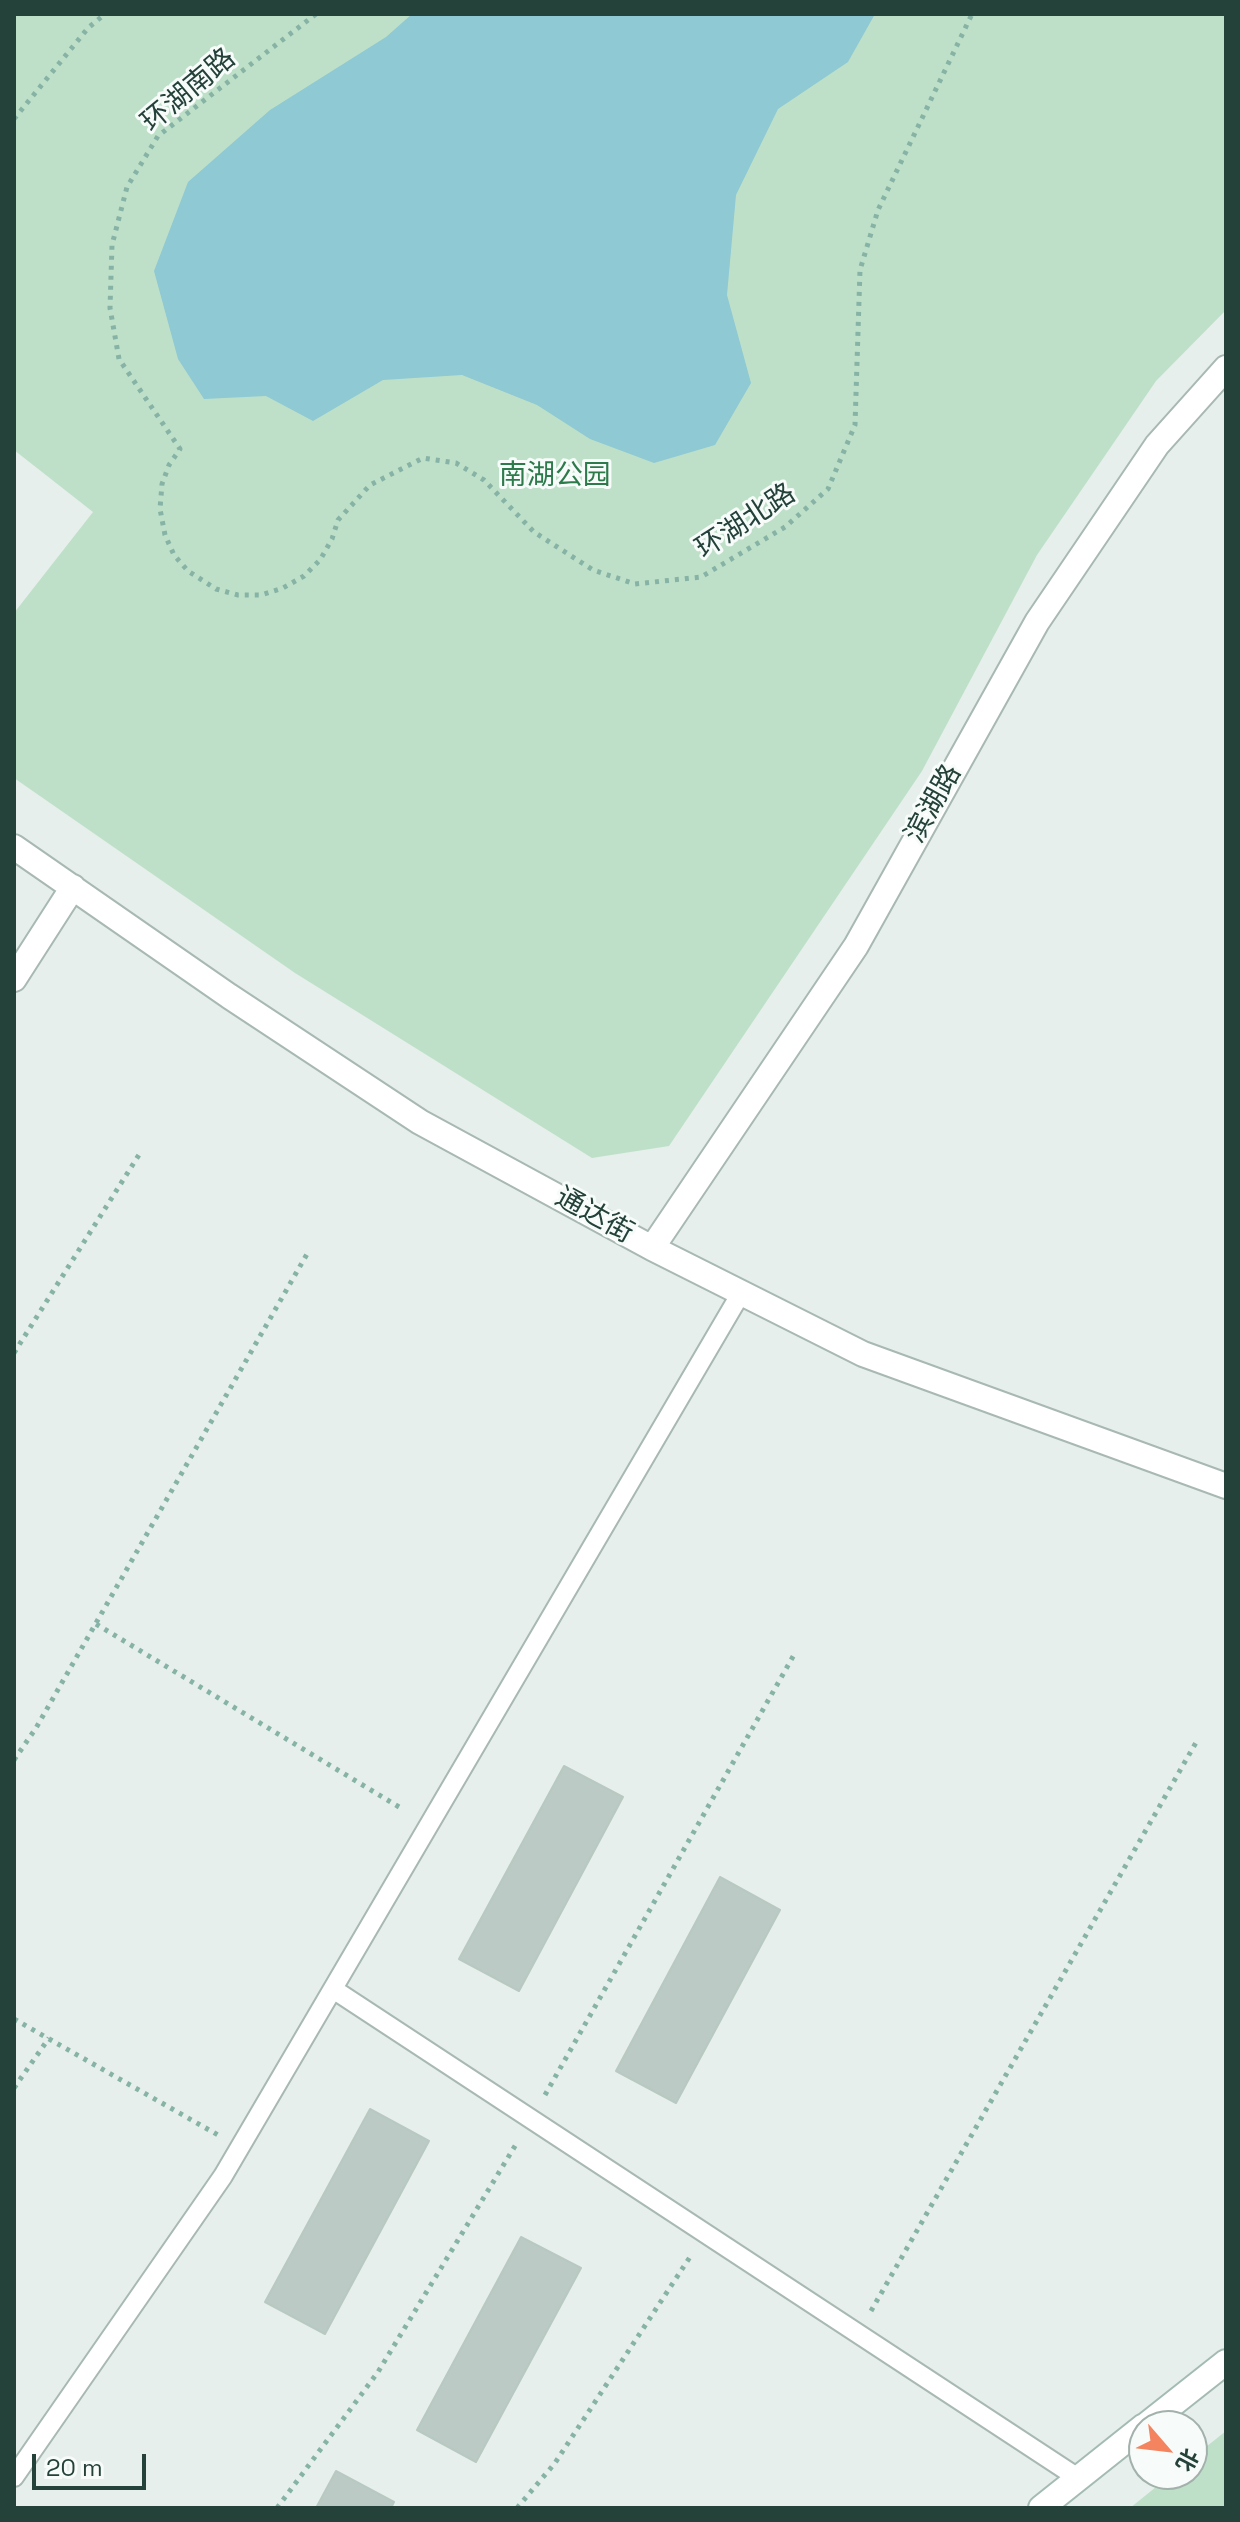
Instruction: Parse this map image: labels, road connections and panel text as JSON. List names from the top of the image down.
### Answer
{
  "streets": {
    "street": ["滨湖路", "通达街"],
    "path": ["环湖南路", "环湖北路"]
  },
  "crossings": [
    ["环湖南路", "环湖北路"],
    ["滨湖路", "通达街"]
  ],
  "parks": ["南湖公园"],
  "scale_bar": "20 m",
  "north": "bottom right"
}
